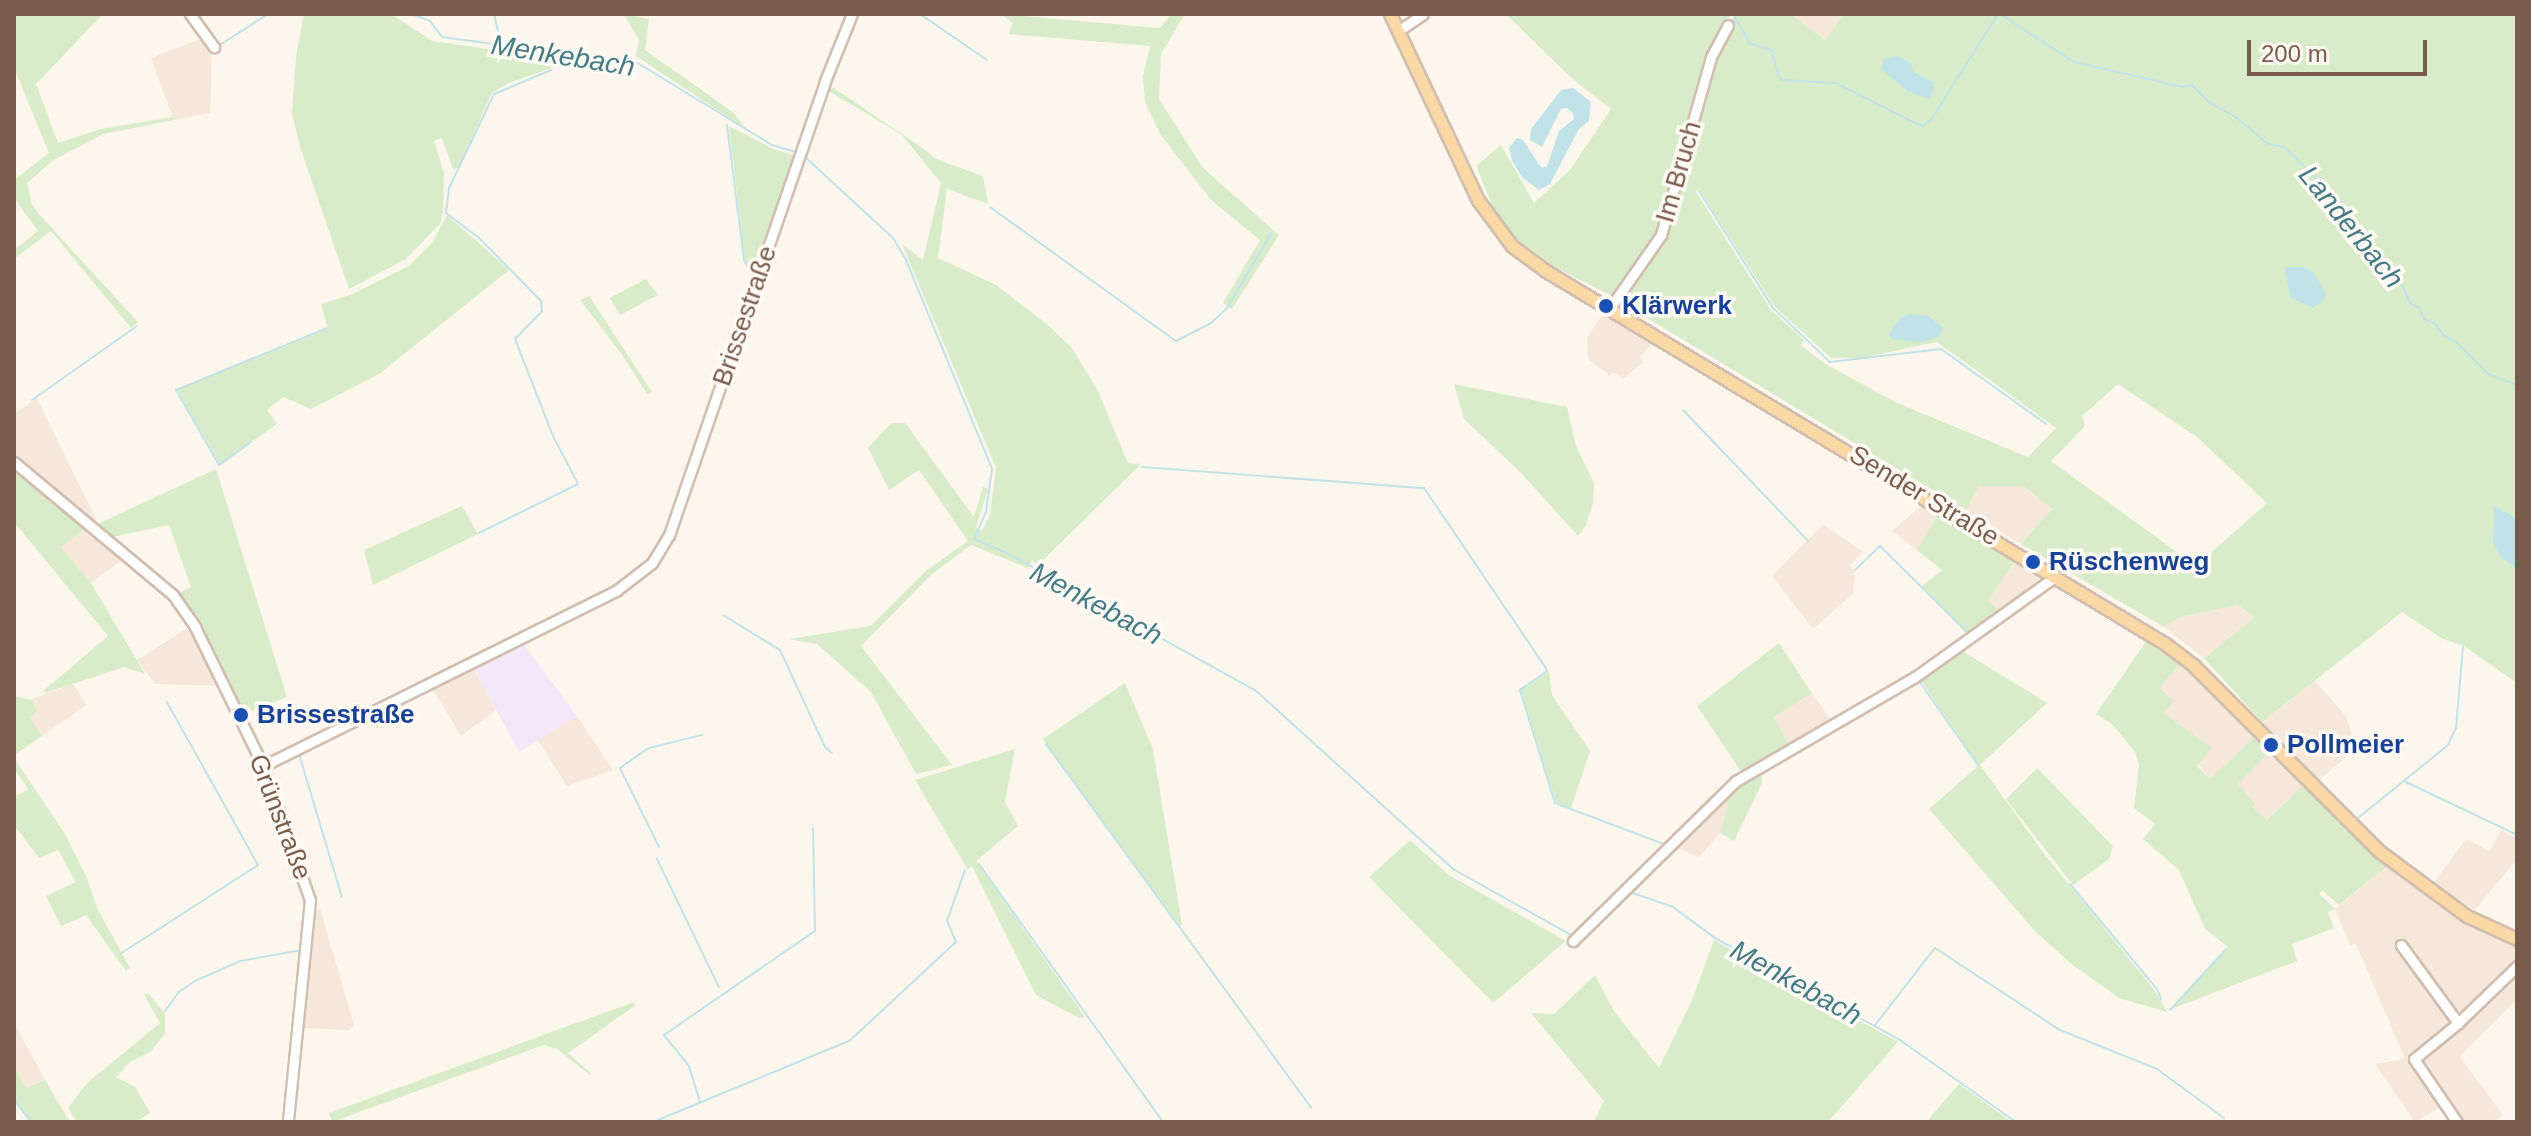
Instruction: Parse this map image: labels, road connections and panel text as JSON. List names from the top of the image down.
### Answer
{
  "streets": {
    "main road": ["Sender Straße"],
    "street": ["Im Bruch", "Brissestraße", "Grünstraße"]
  },
  "crossings": [
    ["Im Bruch", "Sender Straße"],
    ["Brissestraße", "Grünstraße"]
  ],
  "water": ["Menkebach", "Landerbach"],
  "places": [
    "Klärwerk",
    "Rüschenweg",
    "Brissestraße",
    "Pollmeier"
  ],
  "scale_bar": "200 m"
}
